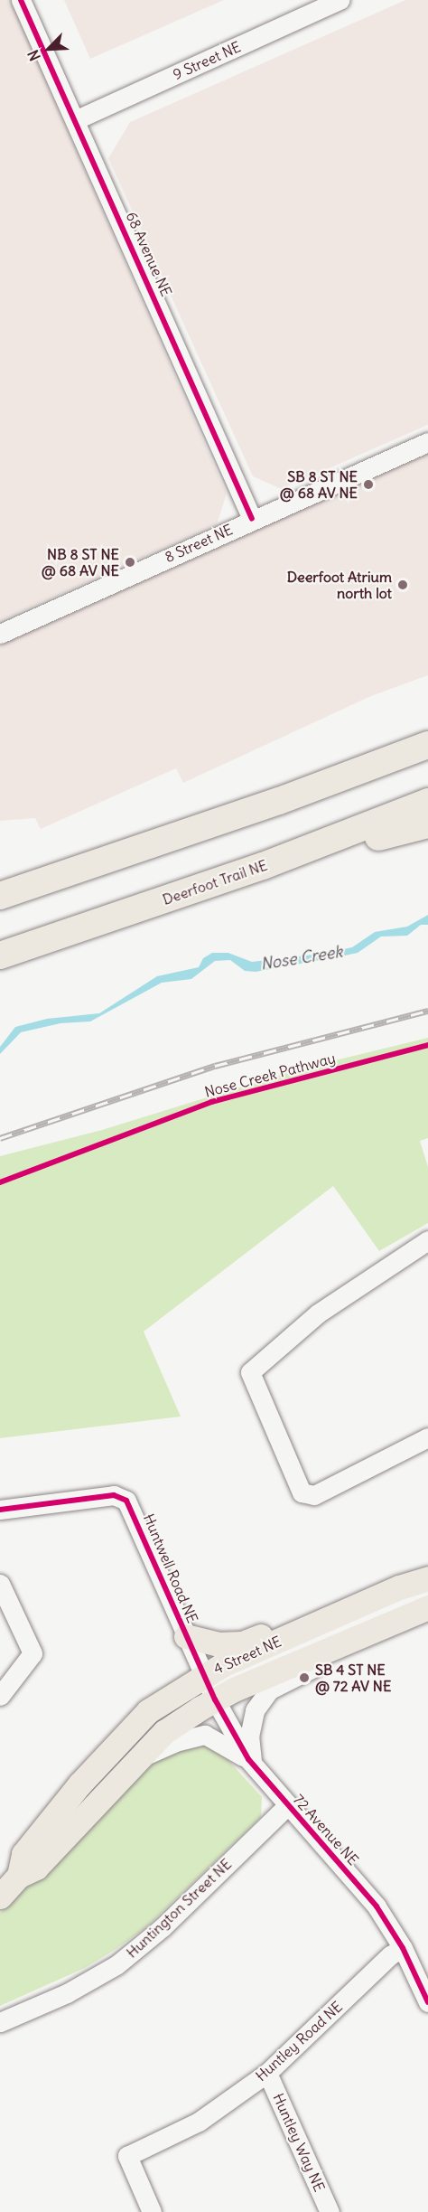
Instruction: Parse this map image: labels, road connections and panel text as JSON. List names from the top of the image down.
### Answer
{
  "streets": {
    "highway": ["Deerfoot Trail NE"],
    "main road": ["4 Street NE"],
    "street": [
      "9 Street NE",
      "68 Avenue NE",
      "8 Street NE",
      "Huntwell Road NE",
      "72 Avenue NE",
      "Huntington Street NE",
      "Huntley Road NE",
      "Huntley Way NE"
    ],
    "cycle path": ["Nose Creek Pathway"]
  },
  "crossings": [
    ["9 Street NE", "68 Avenue NE"],
    ["68 Avenue NE", "8 Street NE"],
    ["Huntwell Road NE", "4 Street NE"],
    ["Huntwell Road NE", "72 Avenue NE"],
    ["4 Street NE", "72 Avenue NE"],
    ["72 Avenue NE", "Huntington Street NE"],
    ["72 Avenue NE", "Huntley Road NE"],
    ["Huntley Road NE", "Huntley Way NE"]
  ],
  "water": ["Nose Creek"],
  "places": [
    "SB 8 ST NE @ 68 AV NE",
    "NB 8 ST NE @ 68 AV NE",
    "Deerfoot Atrium north lot",
    "SB 4 ST NE @ 72 AV NE"
  ],
  "north": "bottom left"
}
